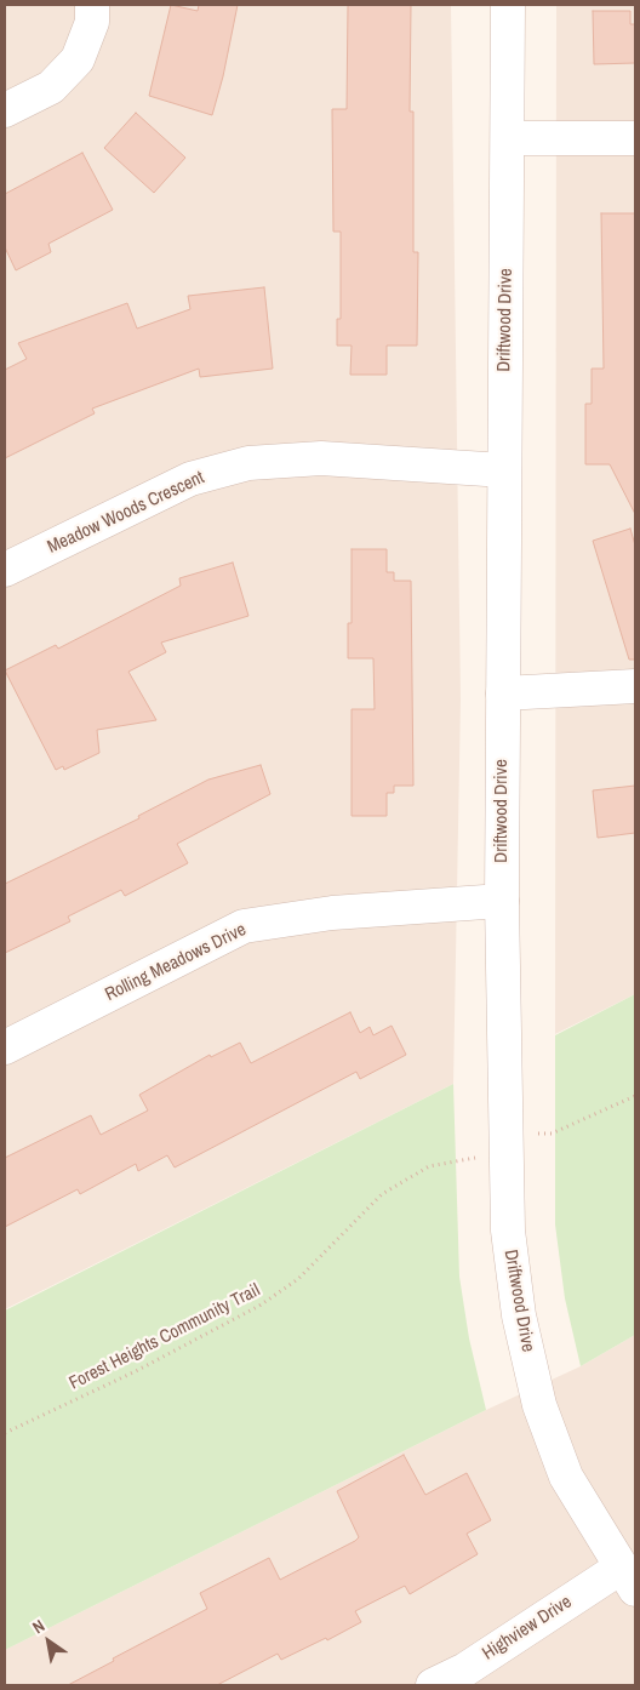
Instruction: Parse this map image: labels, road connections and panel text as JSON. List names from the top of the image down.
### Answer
{
  "streets": {
    "street": [
      "Driftwood Drive",
      "Meadow Woods Crescent",
      "Rolling Meadows Drive",
      "Highview Drive"
    ],
    "path": ["Forest Heights Community Trail"]
  },
  "crossings": [
    ["Driftwood Drive", "Meadow Woods Crescent"],
    ["Driftwood Drive", "Rolling Meadows Drive"],
    ["Driftwood Drive", "Highview Drive"]
  ],
  "north": "top left"
}
